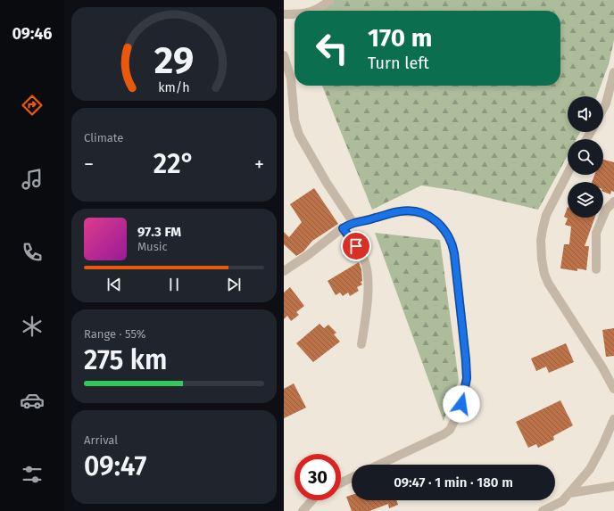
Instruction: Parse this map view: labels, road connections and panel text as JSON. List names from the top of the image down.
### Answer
{
  "page": {
    "tabs": "09:46",
    "turn": ["170 m", "Turn left"],
    "tile": [
      "Climate",
      ["Range · 55%", "275 km"],
      ["Arrival", "09:47"]
    ],
    "heat": ["−", "22°", "+"],
    "song": ["97.3 FM", "Music"],
    "limit": "30",
    "trip": "09:47 · 1 min · 180 m",
    "gauge": ["29", "km/h"]
  }
}
